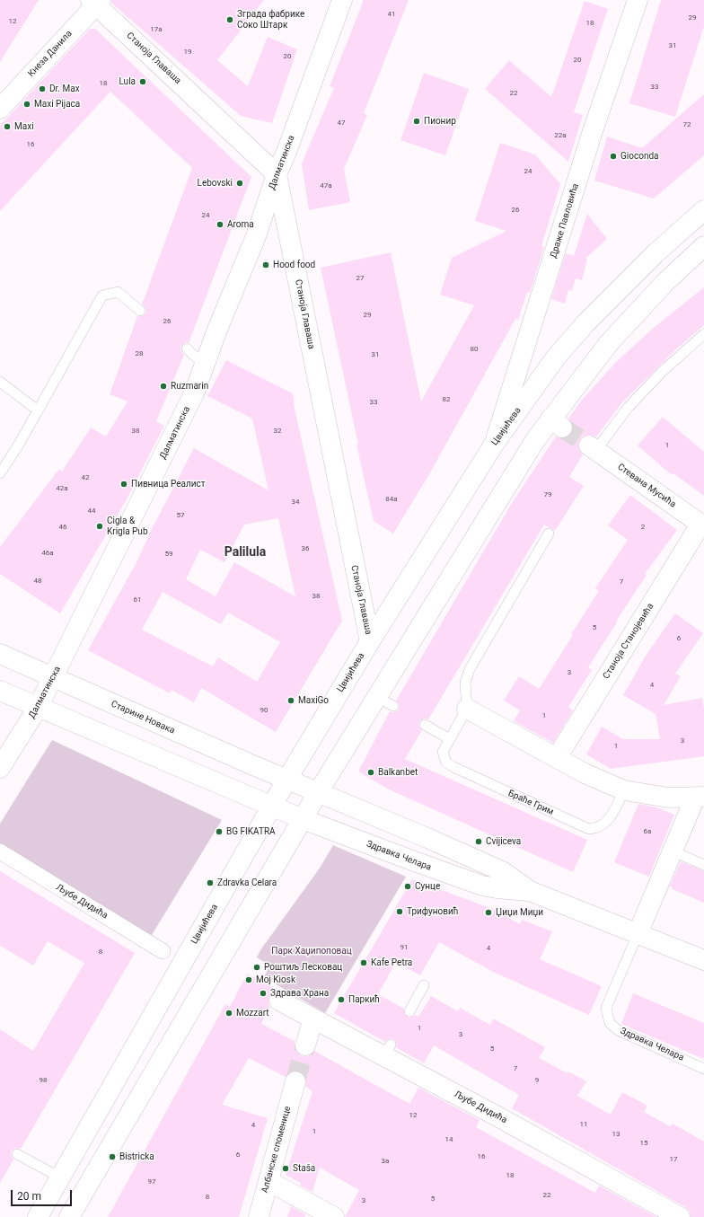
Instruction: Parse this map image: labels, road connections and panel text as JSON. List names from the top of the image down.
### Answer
{
  "streets": {
    "main road": [
      "Кнеза Данила",
      "Станоја Главаша",
      "Далматинска",
      "Драже Павловића",
      "Цвијићева",
      "Стевана Мусића",
      "Станоја Станојевића",
      "Старине Новака",
      "Здравка Челара",
      "Љубе Дидића",
      "Албанске споменице"
    ],
    "lane": ["Браће Грим"]
  },
  "crossings": [
    ["Кнеза Данила", "Станоја Главаша"],
    ["Станоја Главаша", "Далматинска"],
    ["Станоја Главаша", "Цвијићева"],
    ["Далматинска", "Старине Новака"],
    ["Драже Павловића", "Цвијићева"],
    ["Цвијићева", "Старине Новака"],
    ["Цвијићева", "Здравка Челара"],
    ["Стевана Мусића", "Станоја Станојевића"],
    ["Старине Новака", "Здравка Челара"]
  ],
  "districts": ["Palilula"],
  "parks": ["Парк Хаџипоповац"],
  "places": [
    "Зграда фабрике Соко Штарк",
    "Lula",
    "Dr. Max",
    "Maxi Pijaca",
    "Пионир",
    "Maxi",
    "Gioconda",
    "Lebovski",
    "Aroma",
    "Hood food",
    "Ruzmarin",
    "Пивница Реалист",
    "Cigla & Krigla Pub",
    "MaxiGo",
    "Balkanbet",
    "BG FIKATRA",
    "Cvijiceva",
    "Zdravka Celara",
    "Сунце",
    "Трифуновић",
    "Џиџи Миџи",
    "Kafe Petra",
    "Роштиљ Лесковац",
    "Moj Kiosk",
    "Здрава Храна",
    "Паркић",
    "Mozzart",
    "Bistricka",
    "Staša"
  ],
  "house_numbers": [
    "41",
    "29",
    "12",
    "18",
    "17a",
    "31",
    "19",
    "20",
    "20",
    "18",
    "33",
    "22",
    "47",
    "72",
    "22a",
    "16",
    "24",
    "47a",
    "26",
    "24",
    "27",
    "29",
    "26",
    "80",
    "28",
    "31",
    "82",
    "33",
    "38",
    "32",
    "1",
    "42",
    "42a",
    "79",
    "84a",
    "34",
    "44",
    "57",
    "46",
    "2",
    "36",
    "46a",
    "59",
    "48",
    "7",
    "38",
    "61",
    "5",
    "6",
    "3",
    "4",
    "90",
    "1",
    "3",
    "1",
    "6a",
    "91",
    "4",
    "8",
    "1",
    "3",
    "5",
    "7",
    "98",
    "9",
    "12",
    "11",
    "4",
    "1",
    "13",
    "14",
    "15",
    "6",
    "16",
    "17",
    "3a",
    "18",
    "97",
    "22",
    "8",
    "5",
    "3"
  ],
  "scale_bar": "20 m"
}
